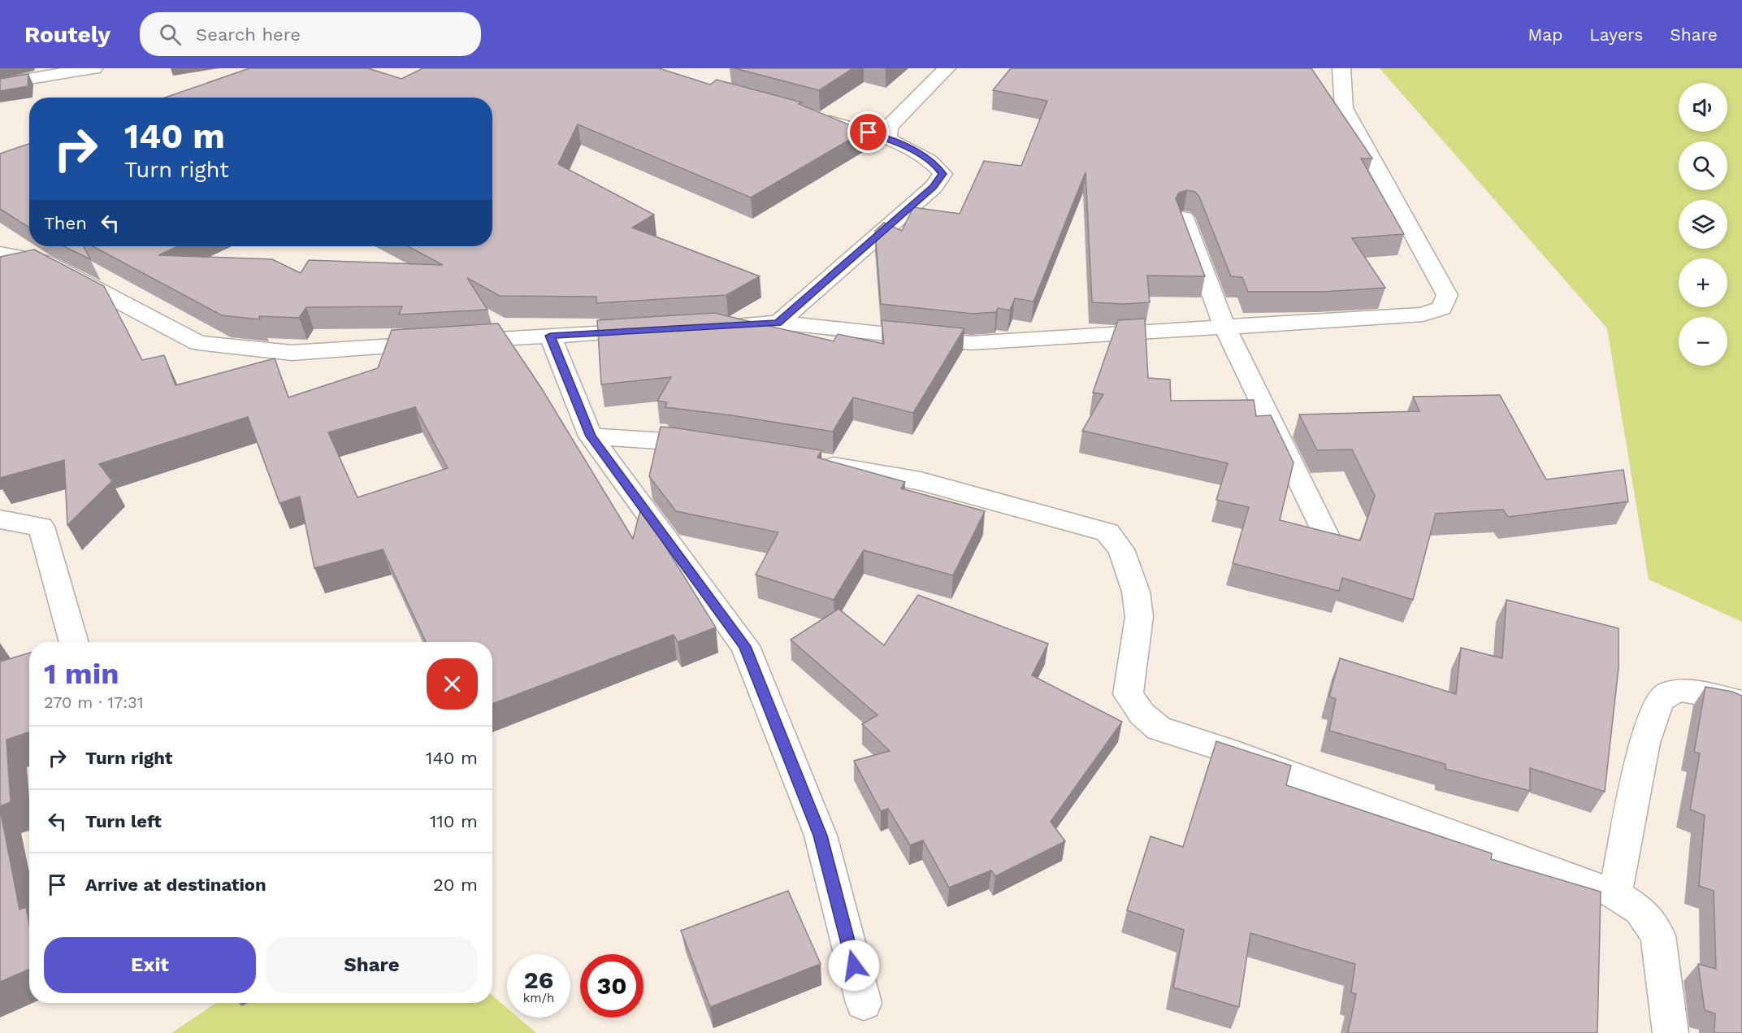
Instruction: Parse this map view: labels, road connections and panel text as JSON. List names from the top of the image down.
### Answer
{
  "page": {
    "header": "Routely",
    "search": "Search here",
    "nav": ["Map", "Layers", "Share"],
    "map_buttons": ["+", "−"],
    "turn": ["140 m", "Turn right"],
    "then": "Then",
    "heading": ["1 min", "270 m · 17:31"],
    "list": [
      {
        "name": "Turn right",
        "value": "140 m"
      },
      {
        "name": "Turn left",
        "value": "110 m"
      },
      {
        "name": "Arrive at destination",
        "value": "20 m"
      }
    ],
    "buttons": ["Exit", "Share"],
    "speed": "26 km/h",
    "limit": "30"
  }
}
